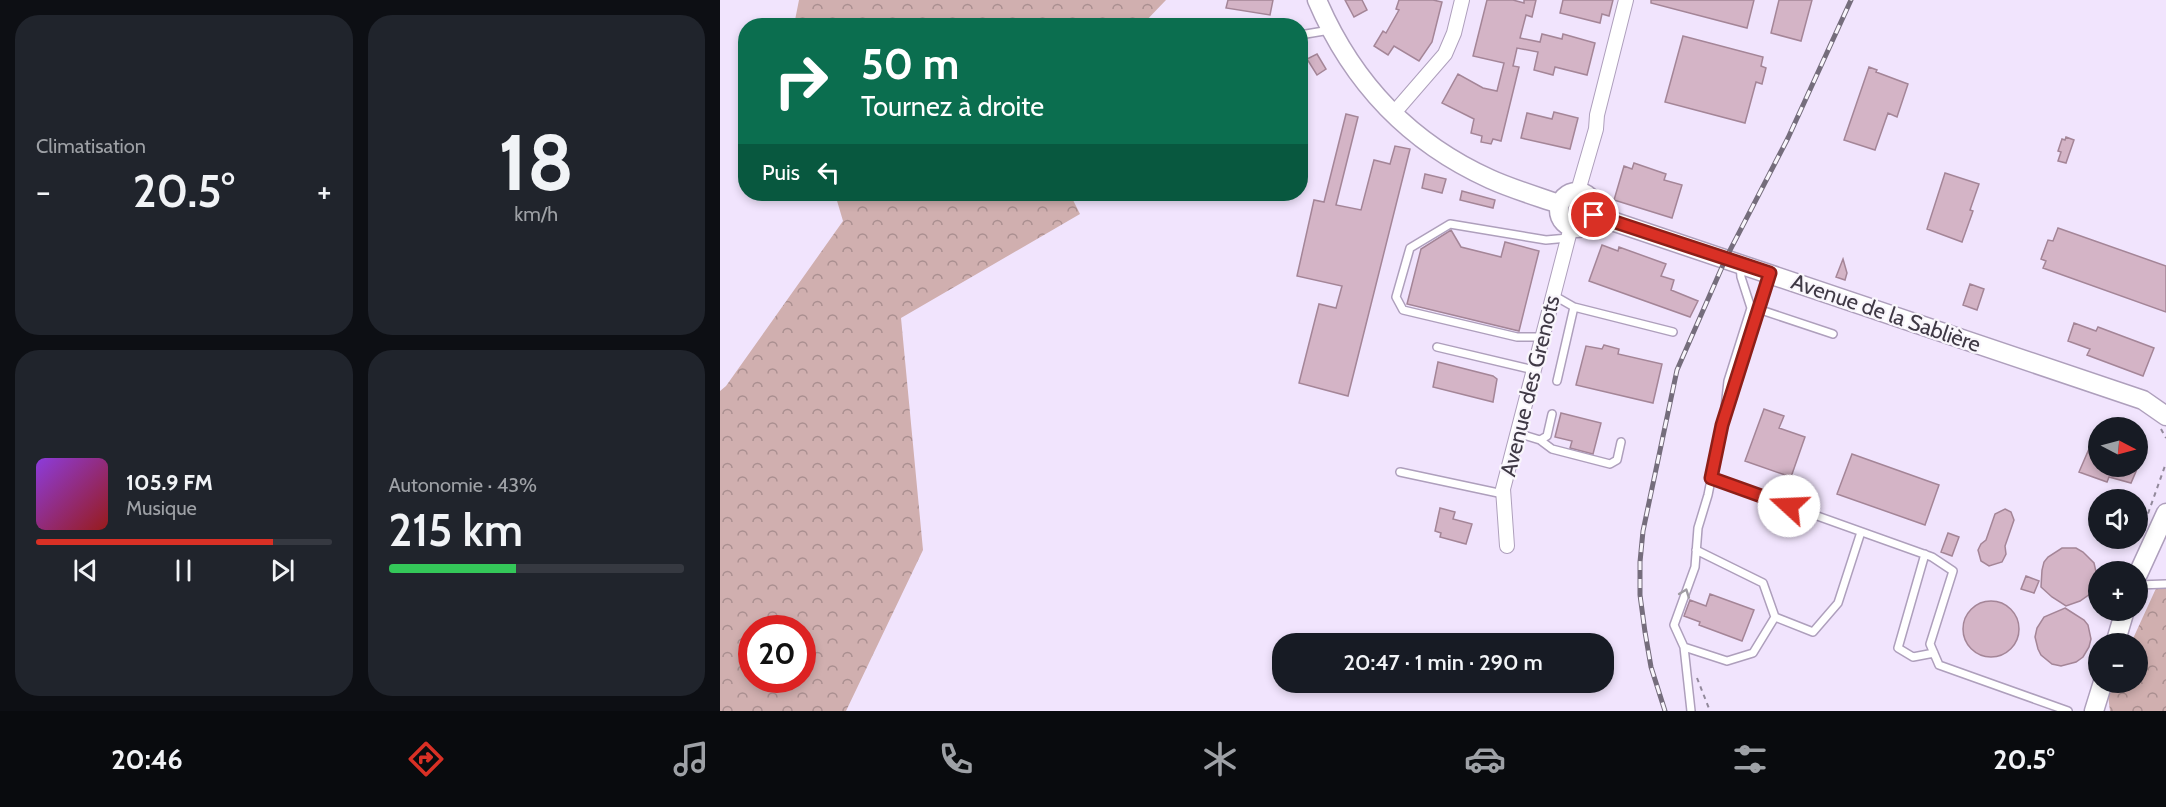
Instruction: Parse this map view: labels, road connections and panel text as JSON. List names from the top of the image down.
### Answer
{
  "streets": {
    "main road": ["Avenue de la Sablière"],
    "street": ["Avenue des Grenots"]
  },
  "crossings": [
    ["Avenue de la Sablière", "Avenue des Grenots"]
  ],
  "north": "right",
  "page": {
    "tile": [
      "Climatisation",
      ["18", "km/h"],
      ["Autonomie · 43%", "215 km"]
    ],
    "turn": ["50 m", "Tournez à droite"],
    "then": "Puis",
    "heat": ["−", "20.5°", "+"],
    "map_buttons": ["+", "−"],
    "song": ["105.9 FM", "Musique"],
    "limit": "20",
    "trip": "20:47 · 1 min · 290 m",
    "tabs": ["20:46", "20.5°"]
  }
}
